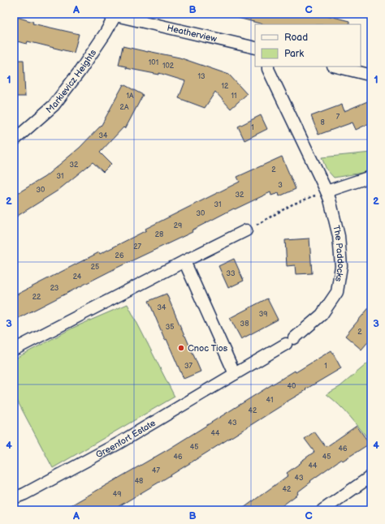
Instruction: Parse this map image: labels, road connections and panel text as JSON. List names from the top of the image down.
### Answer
{
  "streets": {
    "street": [
      "Heatherview",
      "Markievicz Heights",
      "The Paddocks",
      "Greenfort Estate"
    ]
  },
  "crossings": [
    ["Heatherview", "Markievicz Heights"],
    ["The Paddocks", "Greenfort Estate"]
  ],
  "places": ["Cnoc Tios"],
  "house_numbers": [
    "101",
    "102",
    "13",
    "12",
    "1A",
    "11",
    "2A",
    "7",
    "8",
    "1",
    "34",
    "32",
    "2",
    "31",
    "3",
    "30",
    "32",
    "31",
    "30",
    "29",
    "28",
    "27",
    "26",
    "25",
    "33",
    "24",
    "23",
    "22",
    "34",
    "39",
    "38",
    "35",
    "2",
    "37",
    "1",
    "40",
    "41",
    "42",
    "43",
    "44",
    "45",
    "46",
    "46",
    "45",
    "44",
    "47",
    "43",
    "48",
    "42",
    "49"
  ],
  "legend": ["Road", "Park"],
  "grid": {
    "columns": ["A", "B", "C"],
    "rows": [
      "1",
      "2",
      "3",
      "4"
    ]
  }
}
